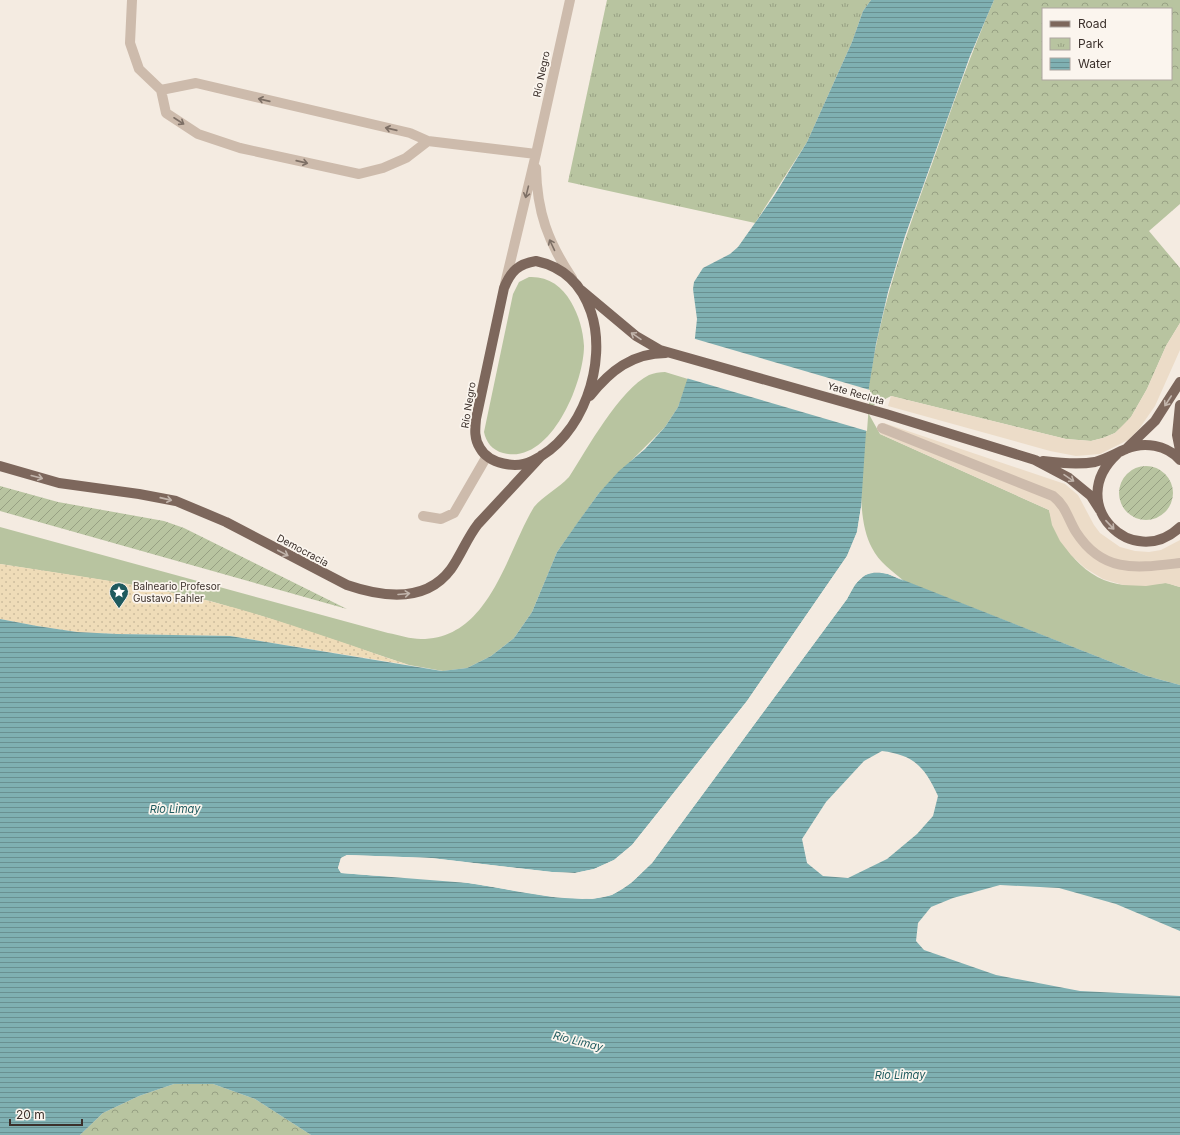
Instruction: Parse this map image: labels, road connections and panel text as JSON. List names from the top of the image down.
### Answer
{
  "streets": {
    "main road": ["Río Negro", "Yate Recluta", "Democracia"]
  },
  "crossings": [
    ["Río Negro", "Yate Recluta"],
    ["Río Negro", "Democracia"]
  ],
  "one_way": ["Democracia"],
  "water": ["Río Limay"],
  "places": {
    "place": ["Balneario Profesor Gustavo Fahler"]
  },
  "legend": ["Road", "Park", "Water"],
  "scale_bar": "20 m"
}
